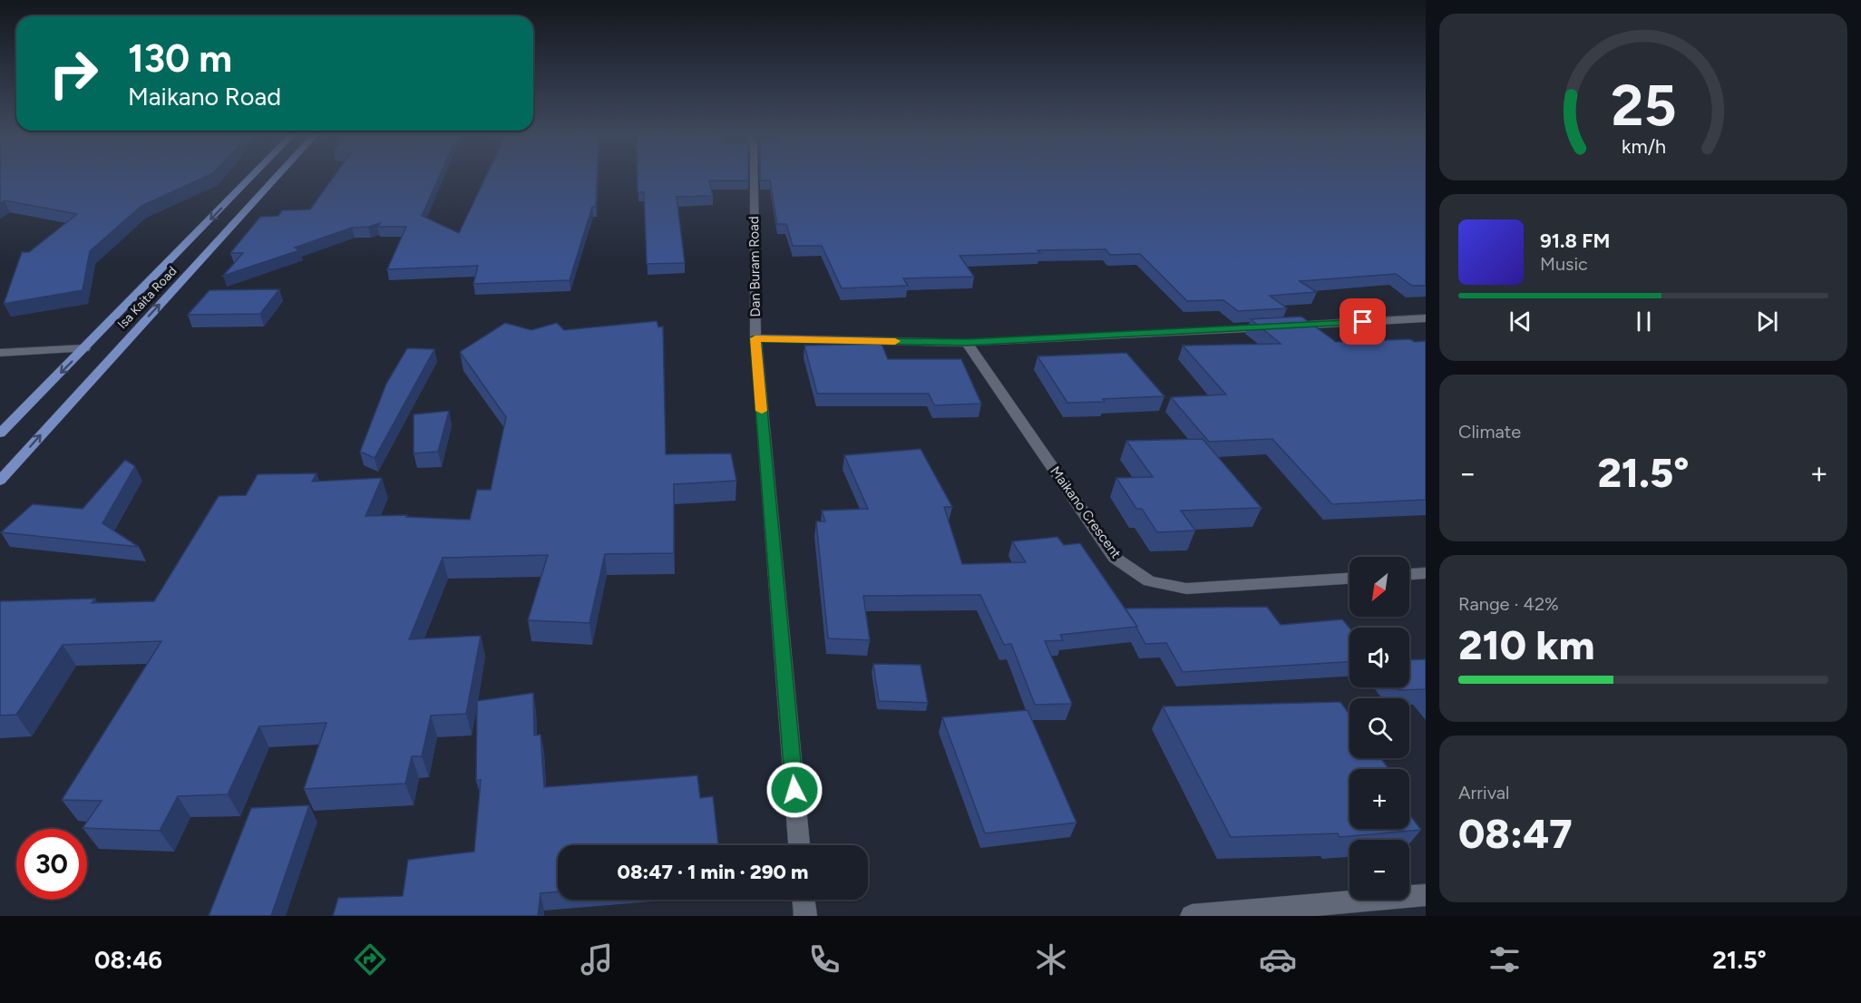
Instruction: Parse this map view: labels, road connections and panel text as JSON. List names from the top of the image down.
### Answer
{
  "streets": {
    "main road": ["Isa Kaita Road"],
    "street": ["Dan Buram Road", "Maikano Crescent"]
  },
  "north": "bottom left",
  "page": {
    "turn": ["130 m", "Maikano Road"],
    "song": ["91.8 FM", "Music"],
    "tile": [
      "Climate",
      ["Range · 42%", "210 km"],
      ["Arrival", "08:47"]
    ],
    "heat": ["−", "21.5°", "+"],
    "map_buttons": ["+", "−"],
    "limit": "30",
    "trip": "08:47 · 1 min · 290 m",
    "tabs": ["08:46", "21.5°"],
    "gauge": ["25", "km/h"]
  }
}
